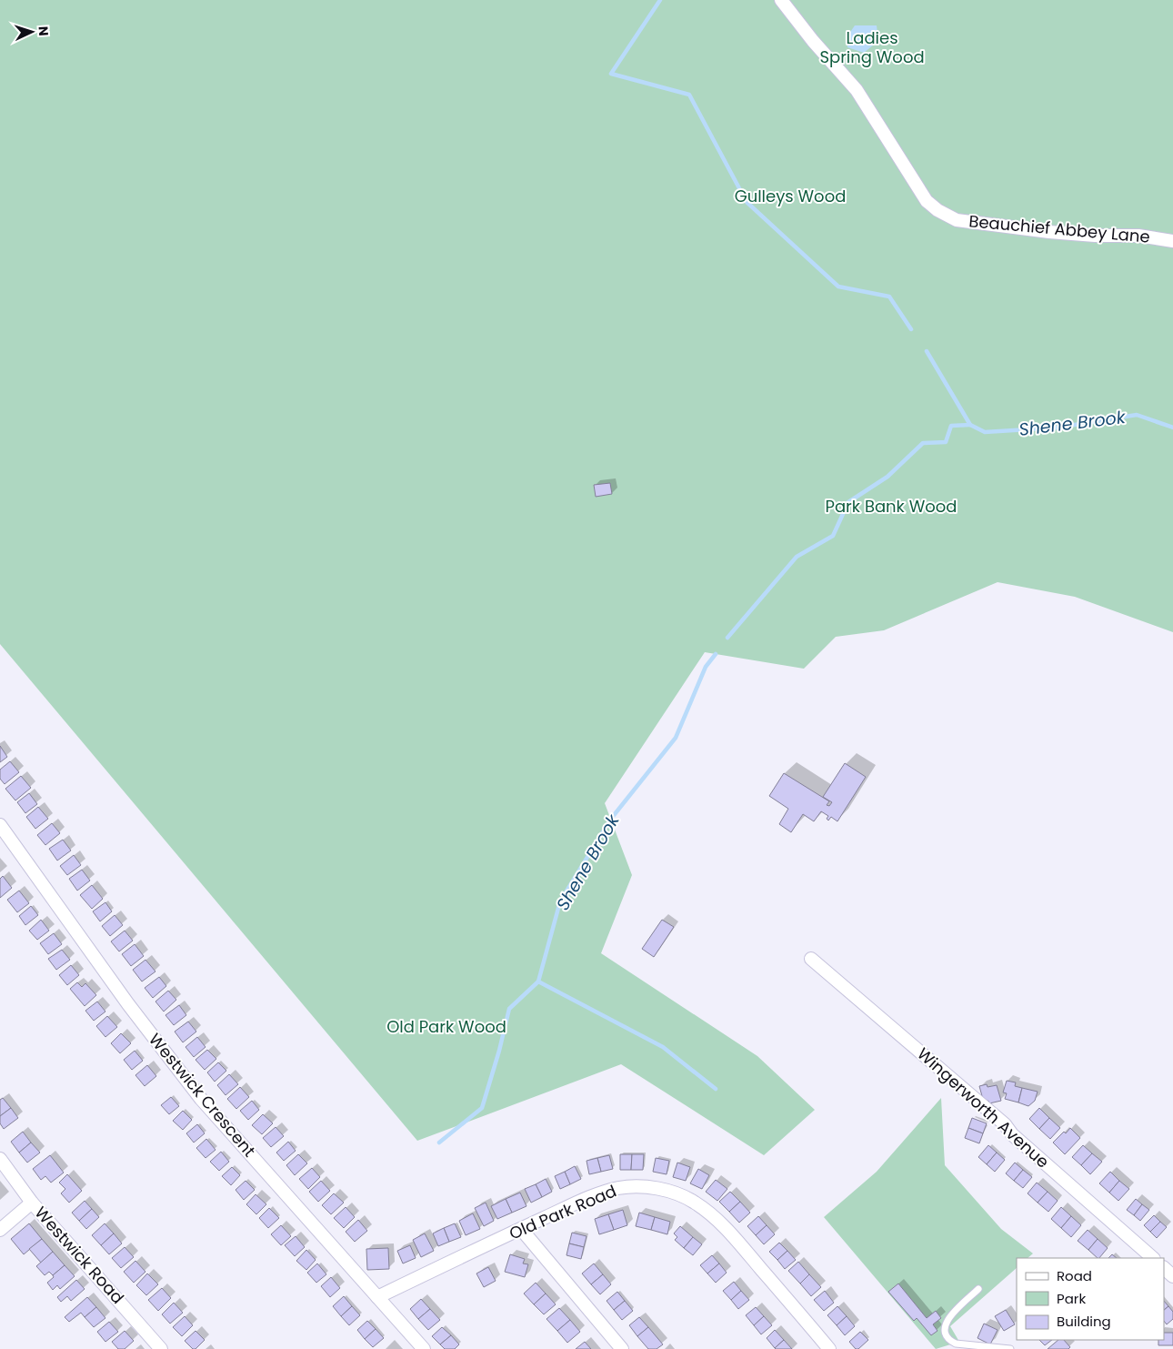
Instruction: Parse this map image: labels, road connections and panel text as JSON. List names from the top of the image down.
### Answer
{
  "streets": {
    "street": [
      "Beauchief Abbey Lane",
      "Westwick Crescent",
      "Wingerworth Avenue",
      "Old Park Road",
      "Westwick Road"
    ]
  },
  "crossings": [
    ["Westwick Crescent", "Old Park Road"]
  ],
  "water": ["Shene Brook"],
  "parks": [
    "Ladies Spring Wood",
    "Gulleys Wood",
    "Park Bank Wood",
    "Old Park Wood"
  ],
  "legend": ["Road", "Park", "Building"],
  "north": "right"
}
